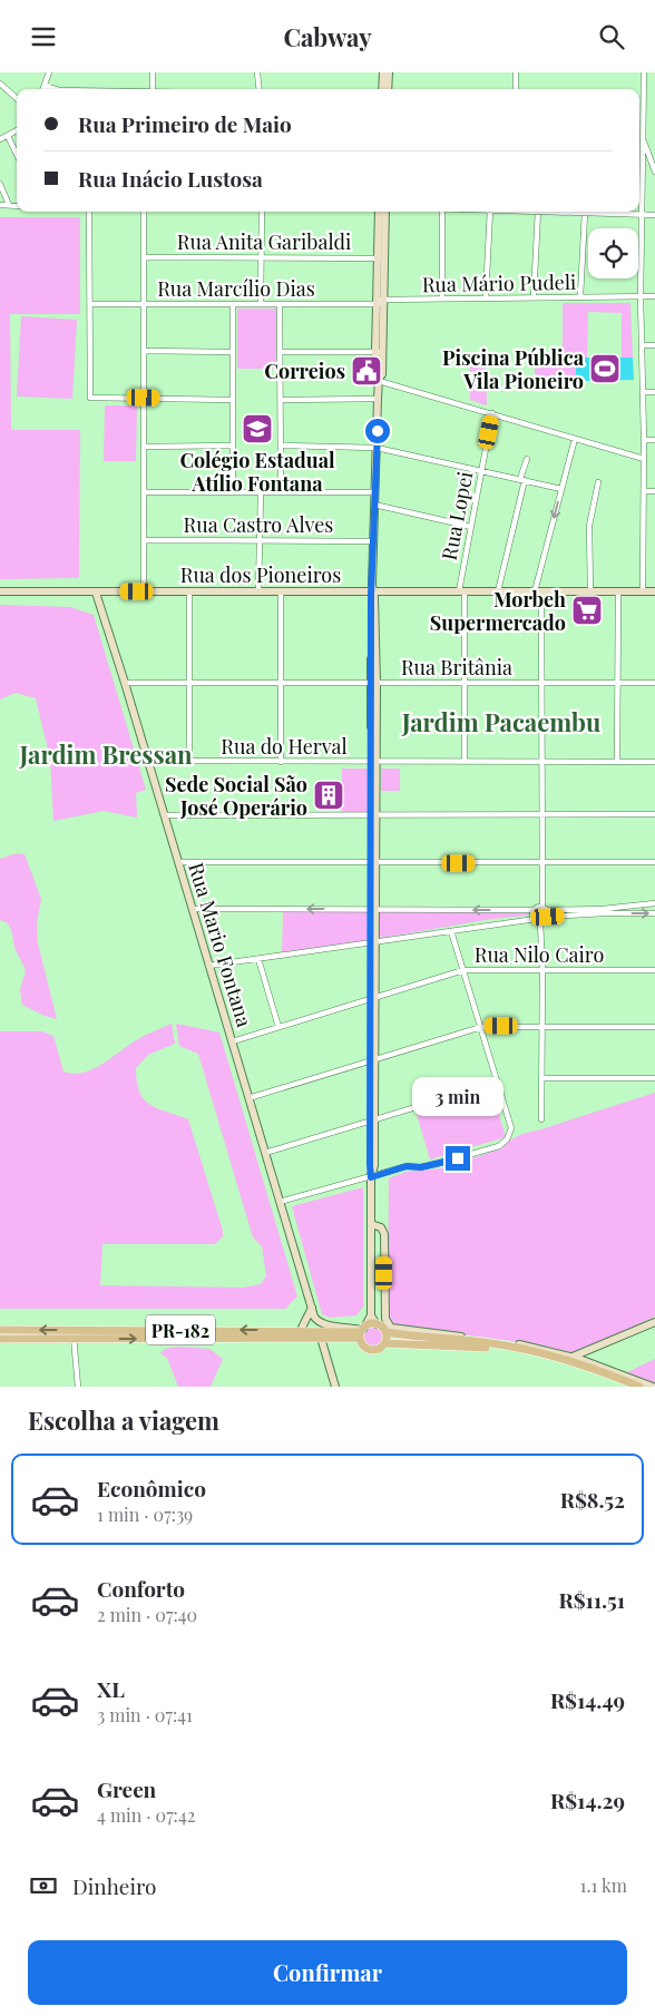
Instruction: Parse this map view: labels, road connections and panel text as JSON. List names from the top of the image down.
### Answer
{
  "streets": {
    "main road": ["Rua dos Pioneiros", "Rua Mario Fontana", "PR-182"],
    "street": [
      "Rua Anita Garibaldi",
      "Rua Mário Pudeli",
      "Rua Marcílio Dias",
      "Rua Lopei",
      "Rua Castro Alves",
      "Rua Britânia",
      "Rua do Herval",
      "Rua Nilo Cairo"
    ]
  },
  "crossings": [
    ["Rua Mário Pudeli", "Rua Marcílio Dias"],
    ["Rua Lopei", "Rua dos Pioneiros"],
    ["Rua Lopei", "Rua Britânia"],
    ["Rua Lopei", "Rua do Herval"],
    ["Rua dos Pioneiros", "Rua Mario Fontana"],
    ["Rua Britânia", "Rua Mario Fontana"],
    ["Rua do Herval", "Rua Mario Fontana"],
    ["Rua Mario Fontana", "Rua Nilo Cairo"]
  ],
  "districts": ["Jardim Pacaembu", "Jardim Bressan"],
  "places": {
    "sports": ["Piscina Pública Vila Pioneiro"],
    "public building": ["Correios"],
    "school or university": ["Colégio Estadual Atílio Fontana"],
    "supermarket": ["Morbeh Supermercado"],
    "building": ["Sede Social São José Operário"]
  },
  "page": {
    "header": "Cabway",
    "banner": ["Rua Primeiro de Maio", "Rua Inácio Lustosa"],
    "bubble": "3 min",
    "heading": "Escolha a viagem",
    "list": [
      {
        "name": "Econômico",
        "note": "1 min · 07:39",
        "value": "R$8.52"
      },
      {
        "name": "Conforto",
        "note": "2 min · 07:40",
        "value": "R$11.51"
      },
      {
        "name": "XL",
        "note": "3 min · 07:41",
        "value": "R$14.49"
      },
      {
        "name": "Green",
        "note": "4 min · 07:42",
        "value": "R$14.29"
      }
    ],
    "pay": ["Dinheiro", "1.1 km"],
    "buttons": "Confirmar"
  }
}
